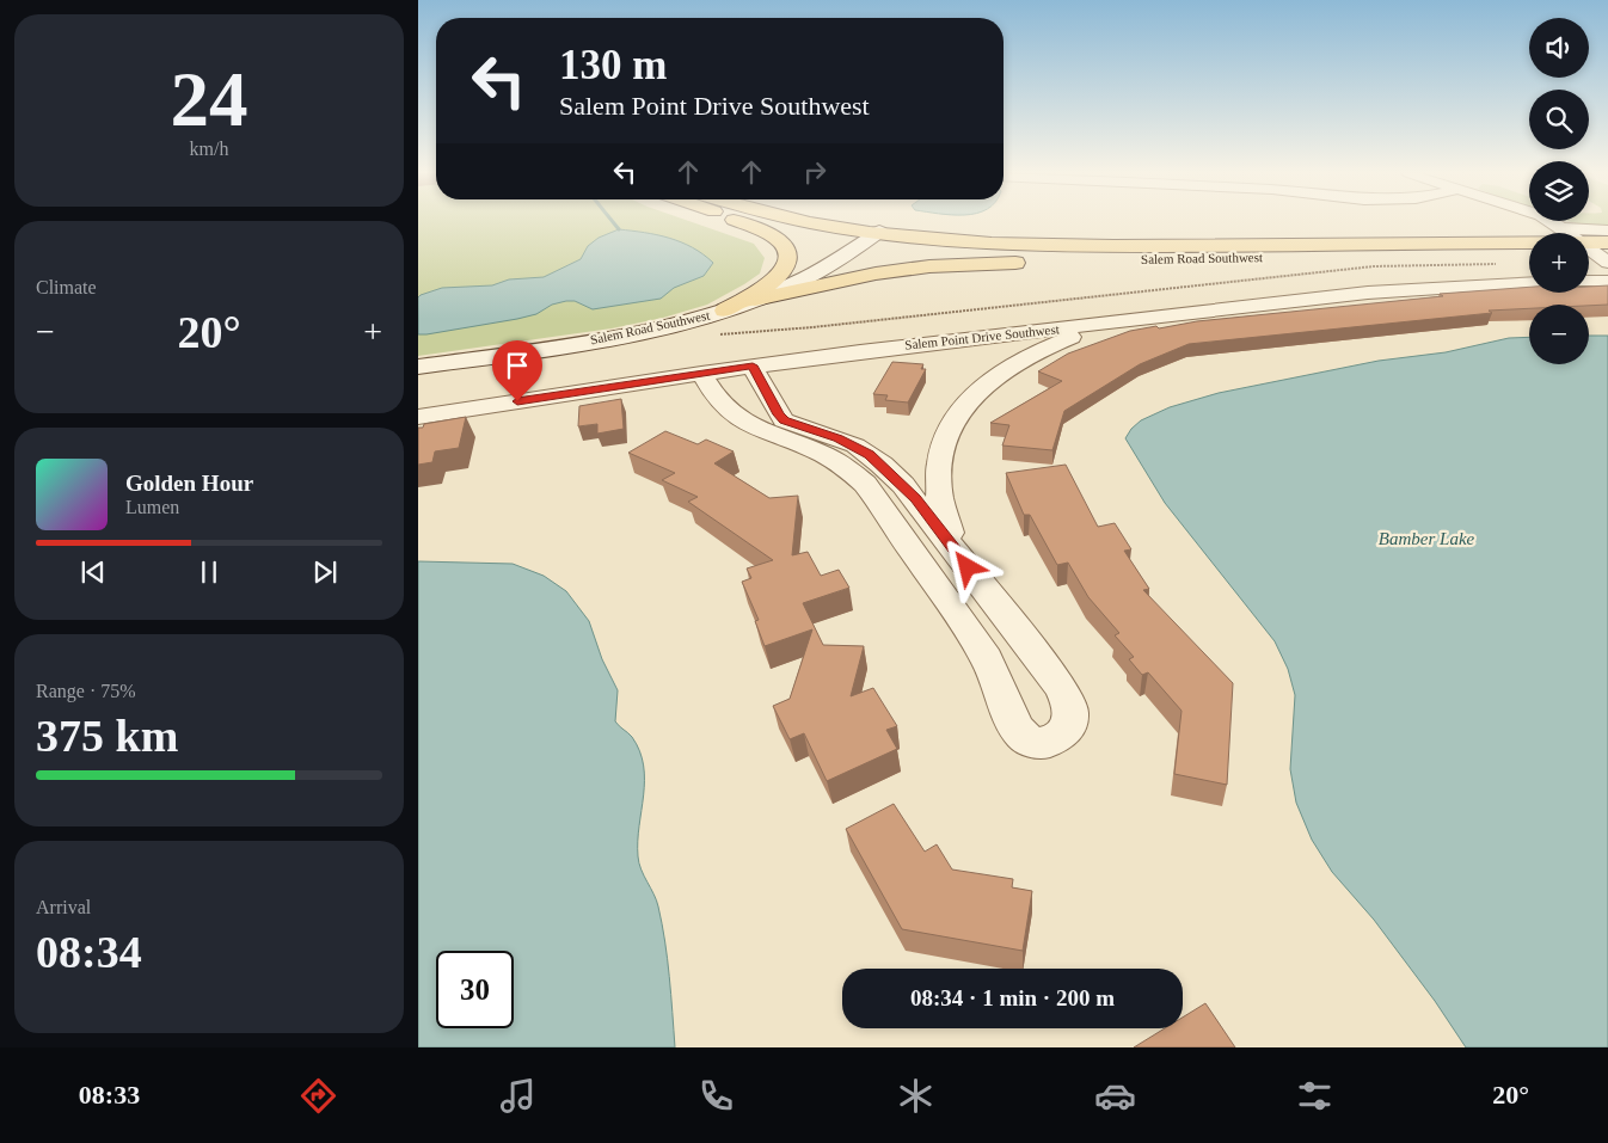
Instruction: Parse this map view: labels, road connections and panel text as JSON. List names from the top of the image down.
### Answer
{
  "streets": {
    "main road": ["Salem Road Southwest"],
    "street": ["Salem Point Drive Southwest"]
  },
  "water": ["Bamber Lake"],
  "page": {
    "tile": [
      ["24", "km/h"],
      "Climate",
      ["Range · 75%", "375 km"],
      ["Arrival", "08:34"]
    ],
    "map_buttons": ["+", "−"],
    "turn": ["130 m", "Salem Point Drive Southwest"],
    "heat": ["−", "20°", "+"],
    "song": ["Golden Hour", "Lumen"],
    "limit": "30",
    "trip": "08:34 · 1 min · 200 m",
    "tabs": ["08:33", "20°"]
  }
}
